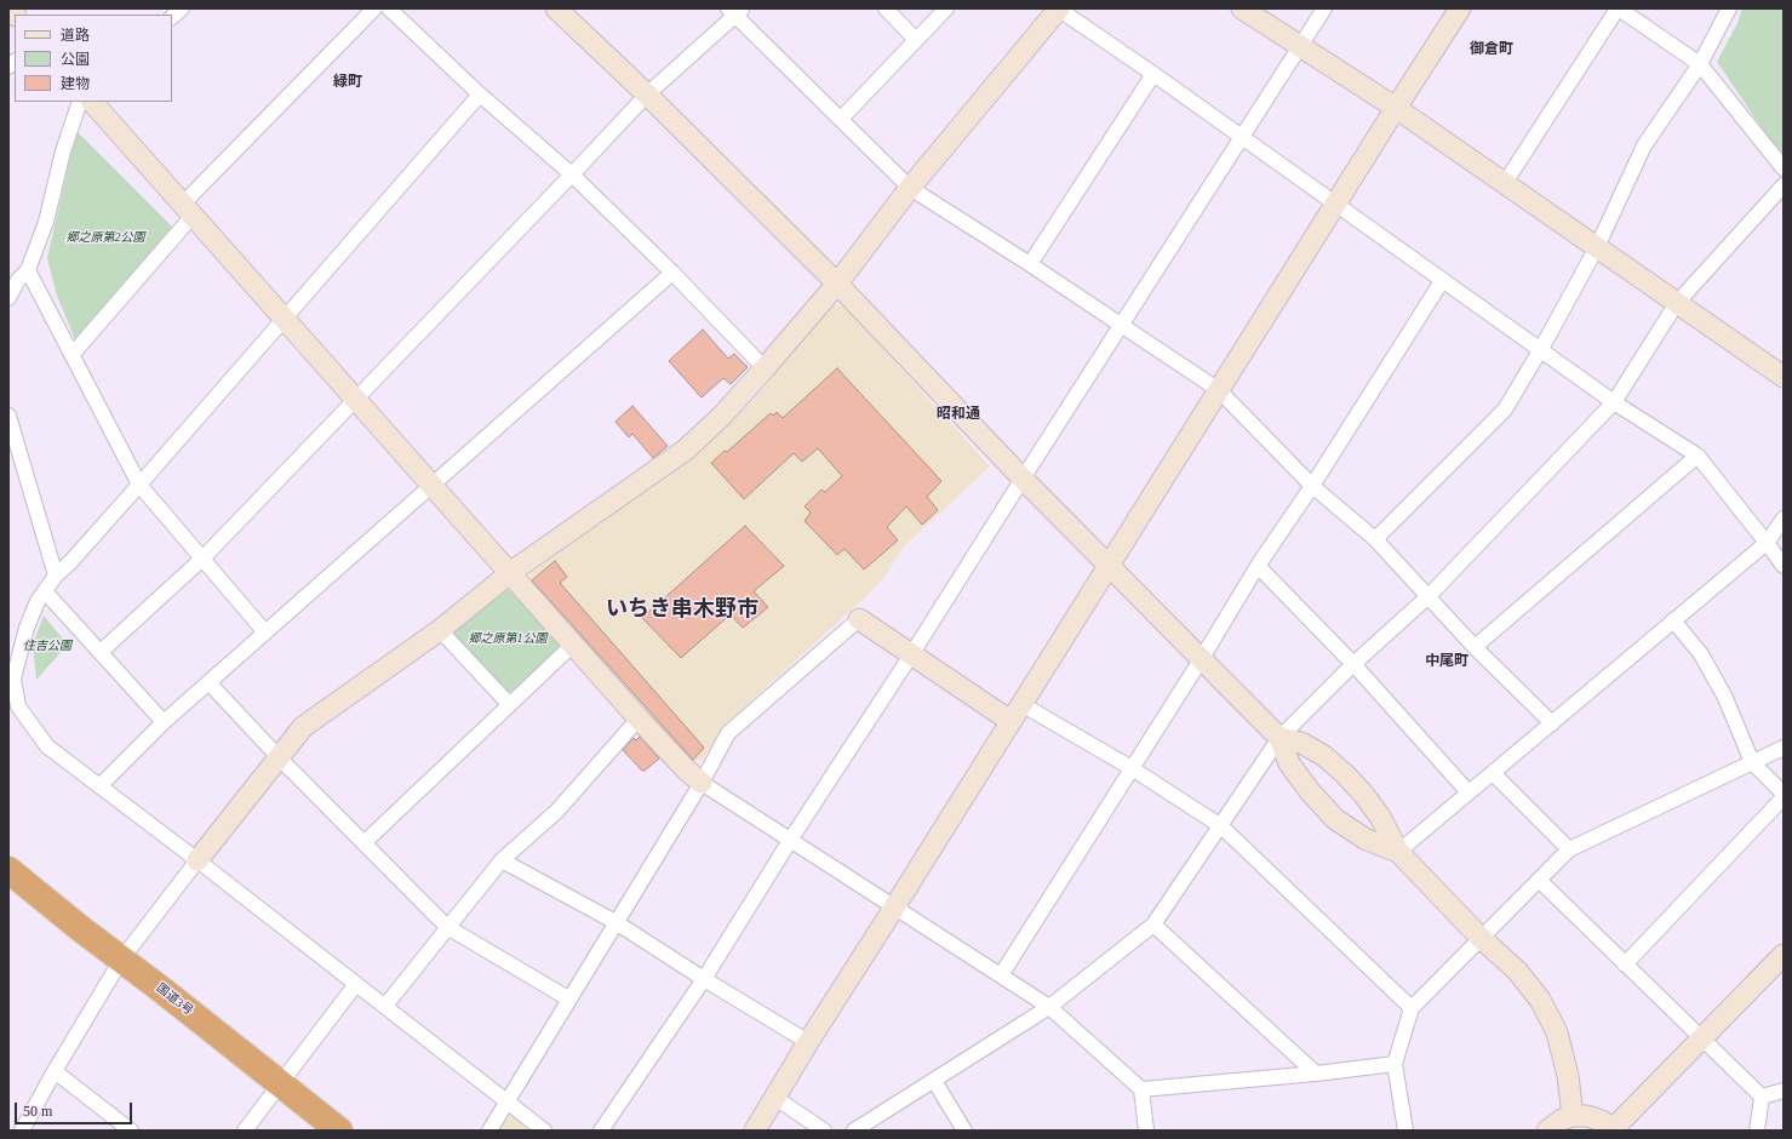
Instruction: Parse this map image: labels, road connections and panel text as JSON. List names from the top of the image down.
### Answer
{
  "streets": {
    "highway": ["国道3号"]
  },
  "districts": [
    "御倉町",
    "緑町",
    "昭和通",
    "いちき串木野市",
    "中尾町"
  ],
  "parks": ["郷之原第2公園", "郷之原第1公園", "住吉公園"],
  "legend": ["道路", "公園", "建物"],
  "scale_bar": "50 m"
}
